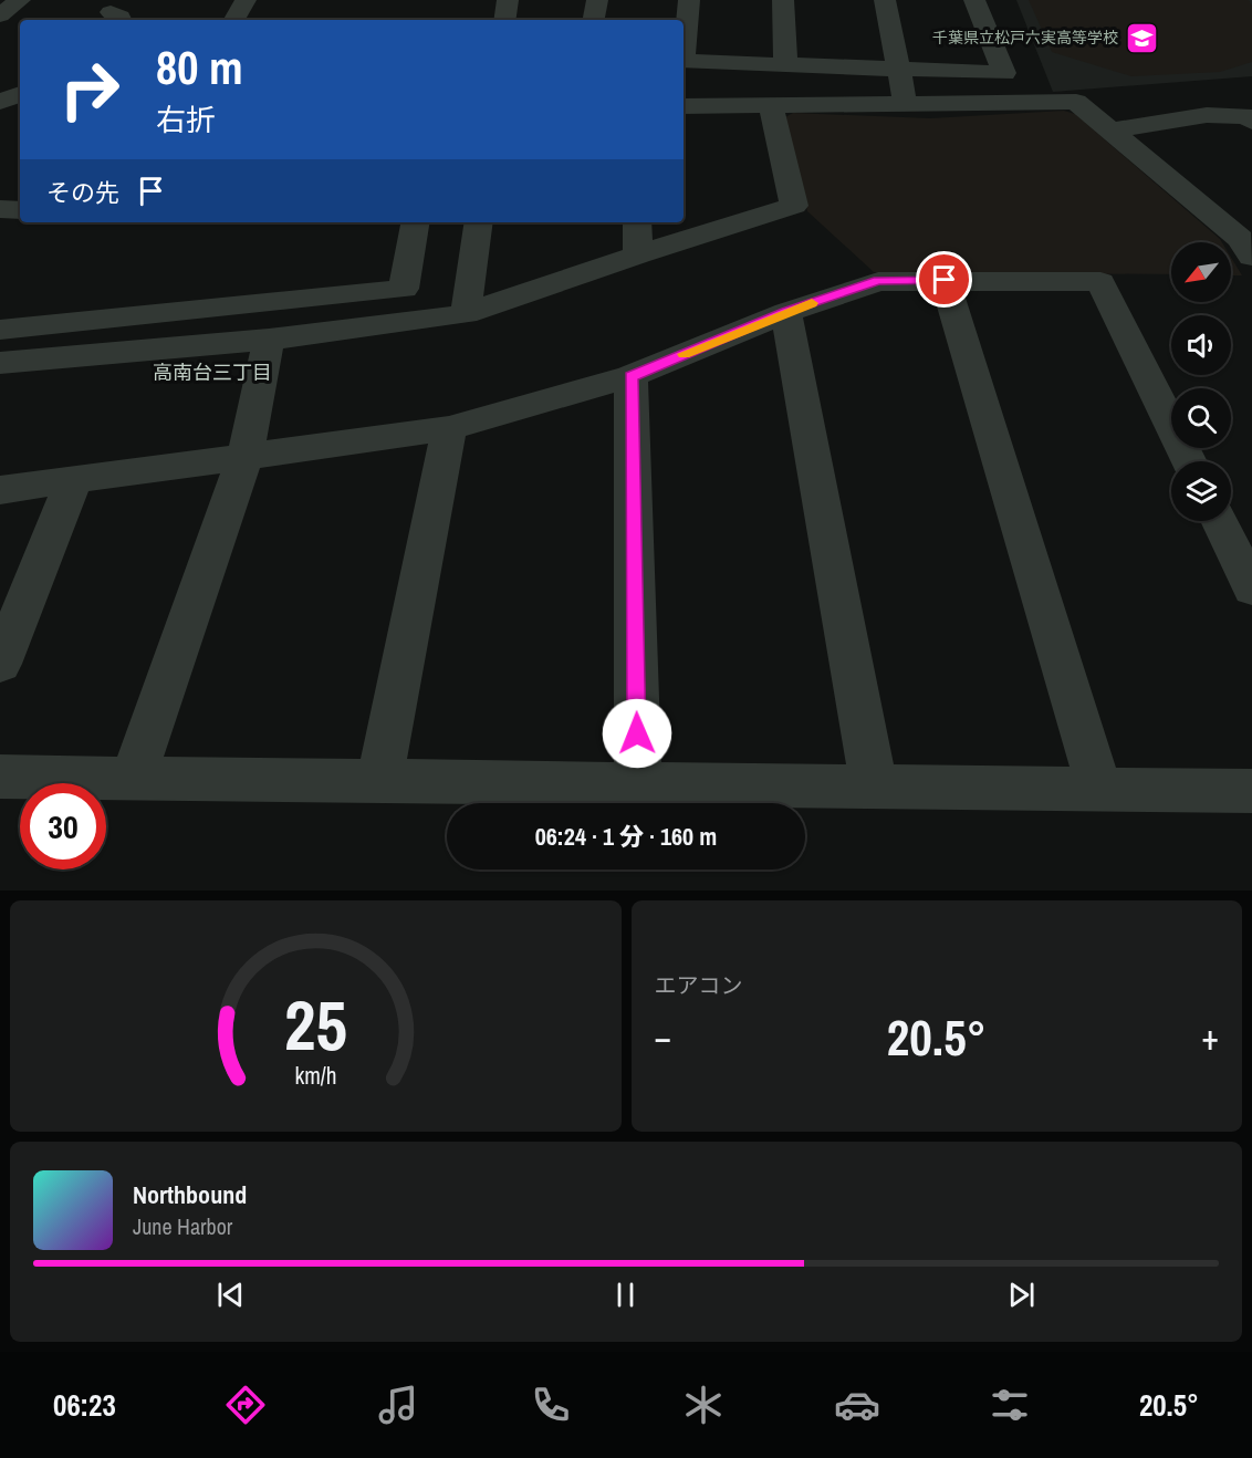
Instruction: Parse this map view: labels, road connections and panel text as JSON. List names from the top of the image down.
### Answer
{
  "districts": ["高南台三丁目"],
  "places": {
    "school or university": ["千葉県立松戸六実高等学校"]
  },
  "north": "bottom left",
  "page": {
    "turn": ["80 m", "右折"],
    "then": "その先",
    "limit": "30",
    "trip": "06:24 · 1 分 · 160 m",
    "tile": "エアコン",
    "heat": ["−", "20.5°", "+"],
    "song": ["Northbound", "June Harbor"],
    "tabs": ["06:23", "20.5°"],
    "gauge": ["25", "km/h"]
  }
}
